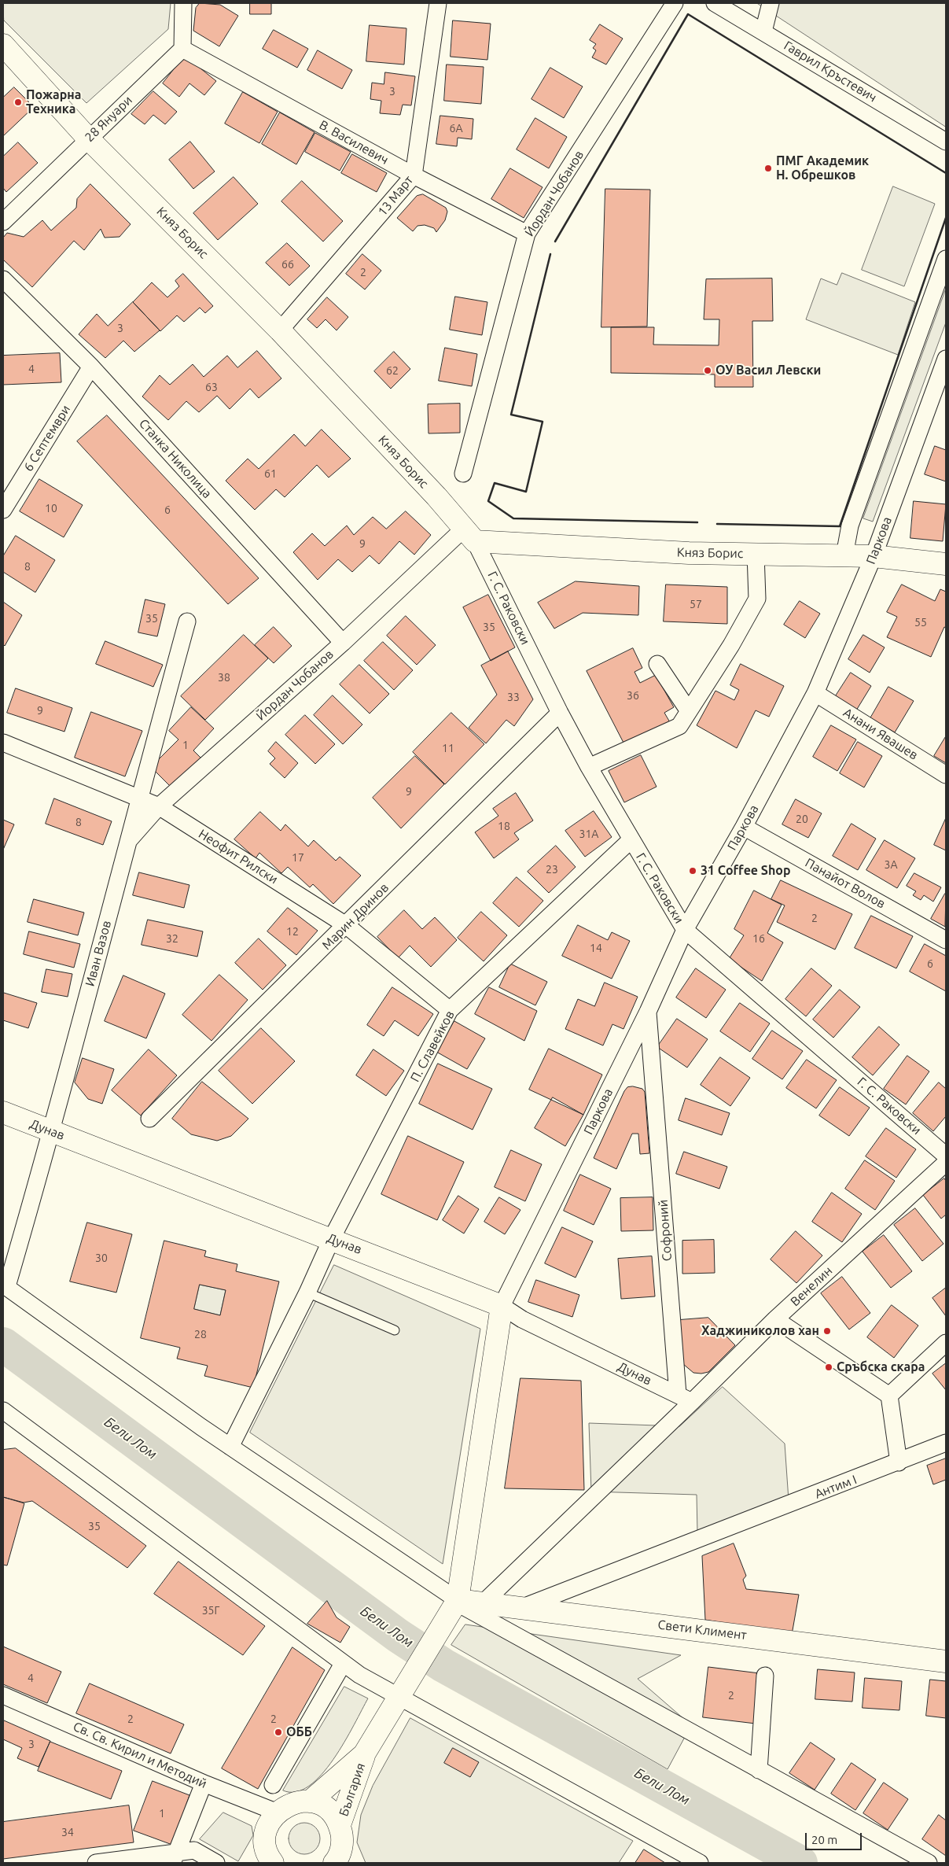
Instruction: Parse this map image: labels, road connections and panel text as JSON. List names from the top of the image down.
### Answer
{
  "streets": {
    "street": [
      "Гаврил Кръстевич",
      "28 Януари",
      "В. Василевич",
      "Йордан Чобанов",
      "13 Март",
      "Княз Борис",
      "6 Септември",
      "Станка Николица",
      "Паркова",
      "Г. С. Раковски",
      "Анани Явашев",
      "Неофит Рилски",
      "Панайот Волов",
      "Марин Дринов",
      "Иван Вазов",
      "П. Славейков",
      "Дунав",
      "Софроний",
      "Венелин",
      "Антим I",
      "Свети Климент",
      "Св. Св. Кирил и Методий",
      "България"
    ]
  },
  "crossings": [
    ["28 Януари", "В. Василевич"],
    ["28 Януари", "Княз Борис"],
    ["В. Василевич", "Йордан Чобанов"],
    ["В. Василевич", "13 Март"],
    ["Йордан Чобанов", "Княз Борис"],
    ["Йордан Чобанов", "Станка Николица"],
    ["Йордан Чобанов", "Г. С. Раковски"],
    ["Йордан Чобанов", "Неофит Рилски"],
    ["Йордан Чобанов", "Иван Вазов"],
    ["13 Март", "Княз Борис"],
    ["Княз Борис", "Паркова"],
    ["Княз Борис", "Г. С. Раковски"],
    ["6 Септември", "Станка Николица"],
    ["Паркова", "Г. С. Раковски"],
    ["Паркова", "Анани Явашев"],
    ["Паркова", "Панайот Волов"],
    ["Паркова", "Дунав"],
    ["Паркова", "Софроний"],
    ["Г. С. Раковски", "Марин Дринов"],
    ["Г. С. Раковски", "П. Славейков"],
    ["Неофит Рилски", "Марин Дринов"],
    ["Неофит Рилски", "Иван Вазов"],
    ["Неофит Рилски", "П. Славейков"],
    ["Иван Вазов", "Дунав"],
    ["П. Славейков", "Дунав"],
    ["Дунав", "Софроний"],
    ["Венелин", "Свети Климент"],
    ["Антим I", "Свети Климент"]
  ],
  "water": ["Бели Лом"],
  "places": [
    "Пожарна Техника",
    "ПМГ Академик Н. Обрешков",
    "ОУ Васил Левски",
    "31 Coffee Shop",
    "Хаджиниколов хан",
    "Сръбска скара",
    "ОББ"
  ],
  "house_numbers": [
    "3",
    "6А",
    "66",
    "2",
    "3",
    "4",
    "62",
    "63",
    "61",
    "10",
    "6",
    "9",
    "8",
    "57",
    "35",
    "55",
    "35",
    "38",
    "36",
    "33",
    "9",
    "1",
    "11",
    "9",
    "20",
    "8",
    "18",
    "31А",
    "17",
    "3А",
    "23",
    "2",
    "12",
    "32",
    "16",
    "14",
    "6",
    "30",
    "28",
    "35",
    "35Г",
    "4",
    "2",
    "2",
    "2",
    "3",
    "1",
    "34"
  ],
  "scale_bar": "20 m"
}
